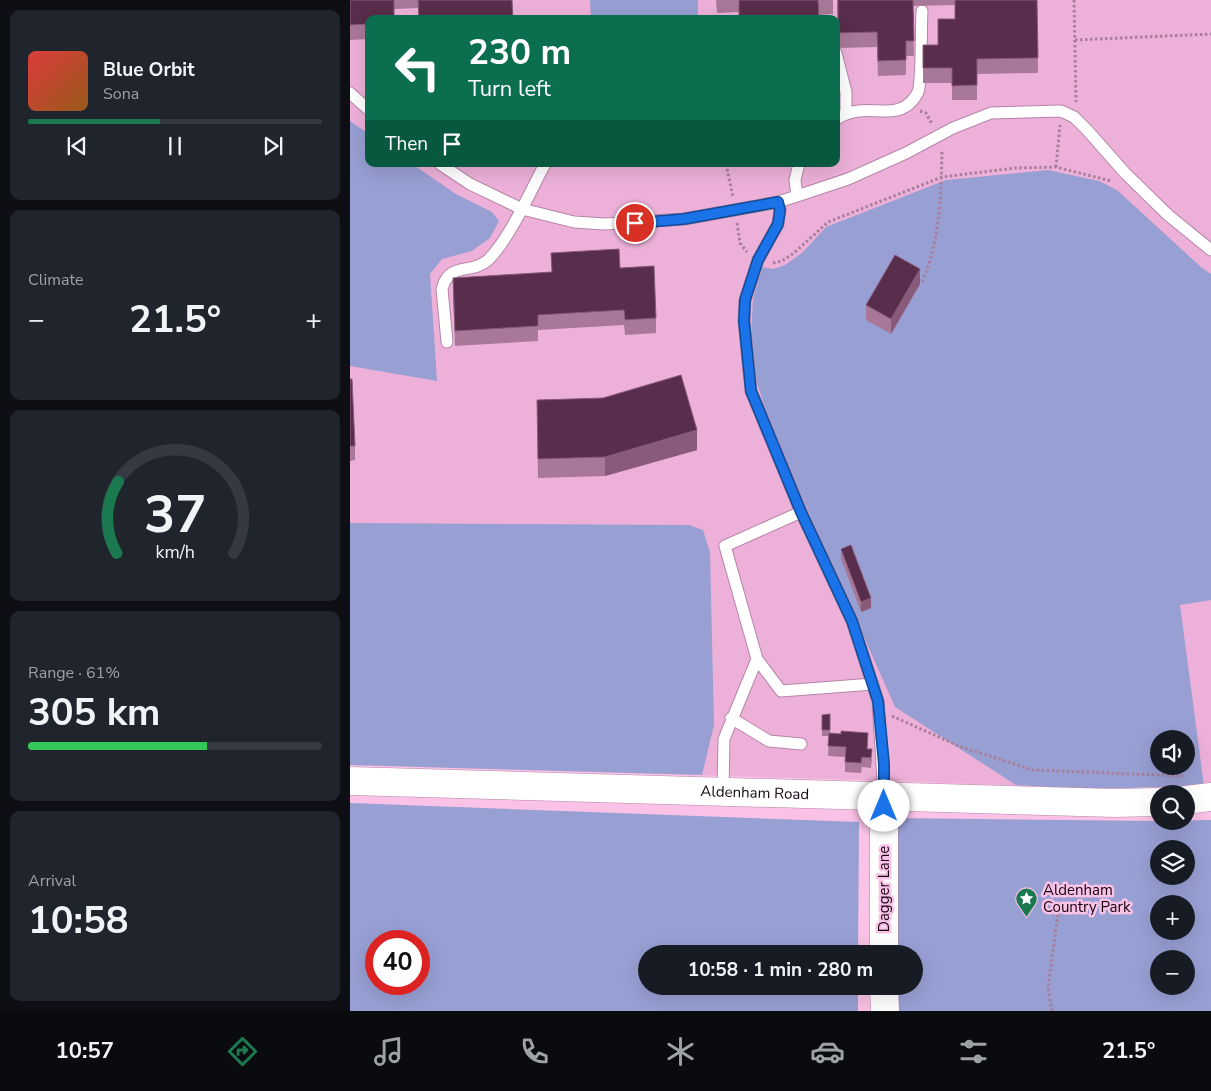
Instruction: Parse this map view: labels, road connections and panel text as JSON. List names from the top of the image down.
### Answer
{
  "streets": {
    "street": ["Aldenham Road", "Dagger Lane"]
  },
  "crossings": [
    ["Aldenham Road", "Dagger Lane"]
  ],
  "places": {
    "place": ["Aldenham Country Park"]
  },
  "page": {
    "turn": ["230 m", "Turn left"],
    "song": ["Blue Orbit", "Sona"],
    "then": "Then",
    "tile": [
      "Climate",
      ["Range · 61%", "305 km"],
      ["Arrival", "10:58"]
    ],
    "heat": ["−", "21.5°", "+"],
    "map_buttons": ["+", "−"],
    "limit": "40",
    "trip": "10:58 · 1 min · 280 m",
    "tabs": ["10:57", "21.5°"],
    "gauge": ["37", "km/h"]
  }
}
